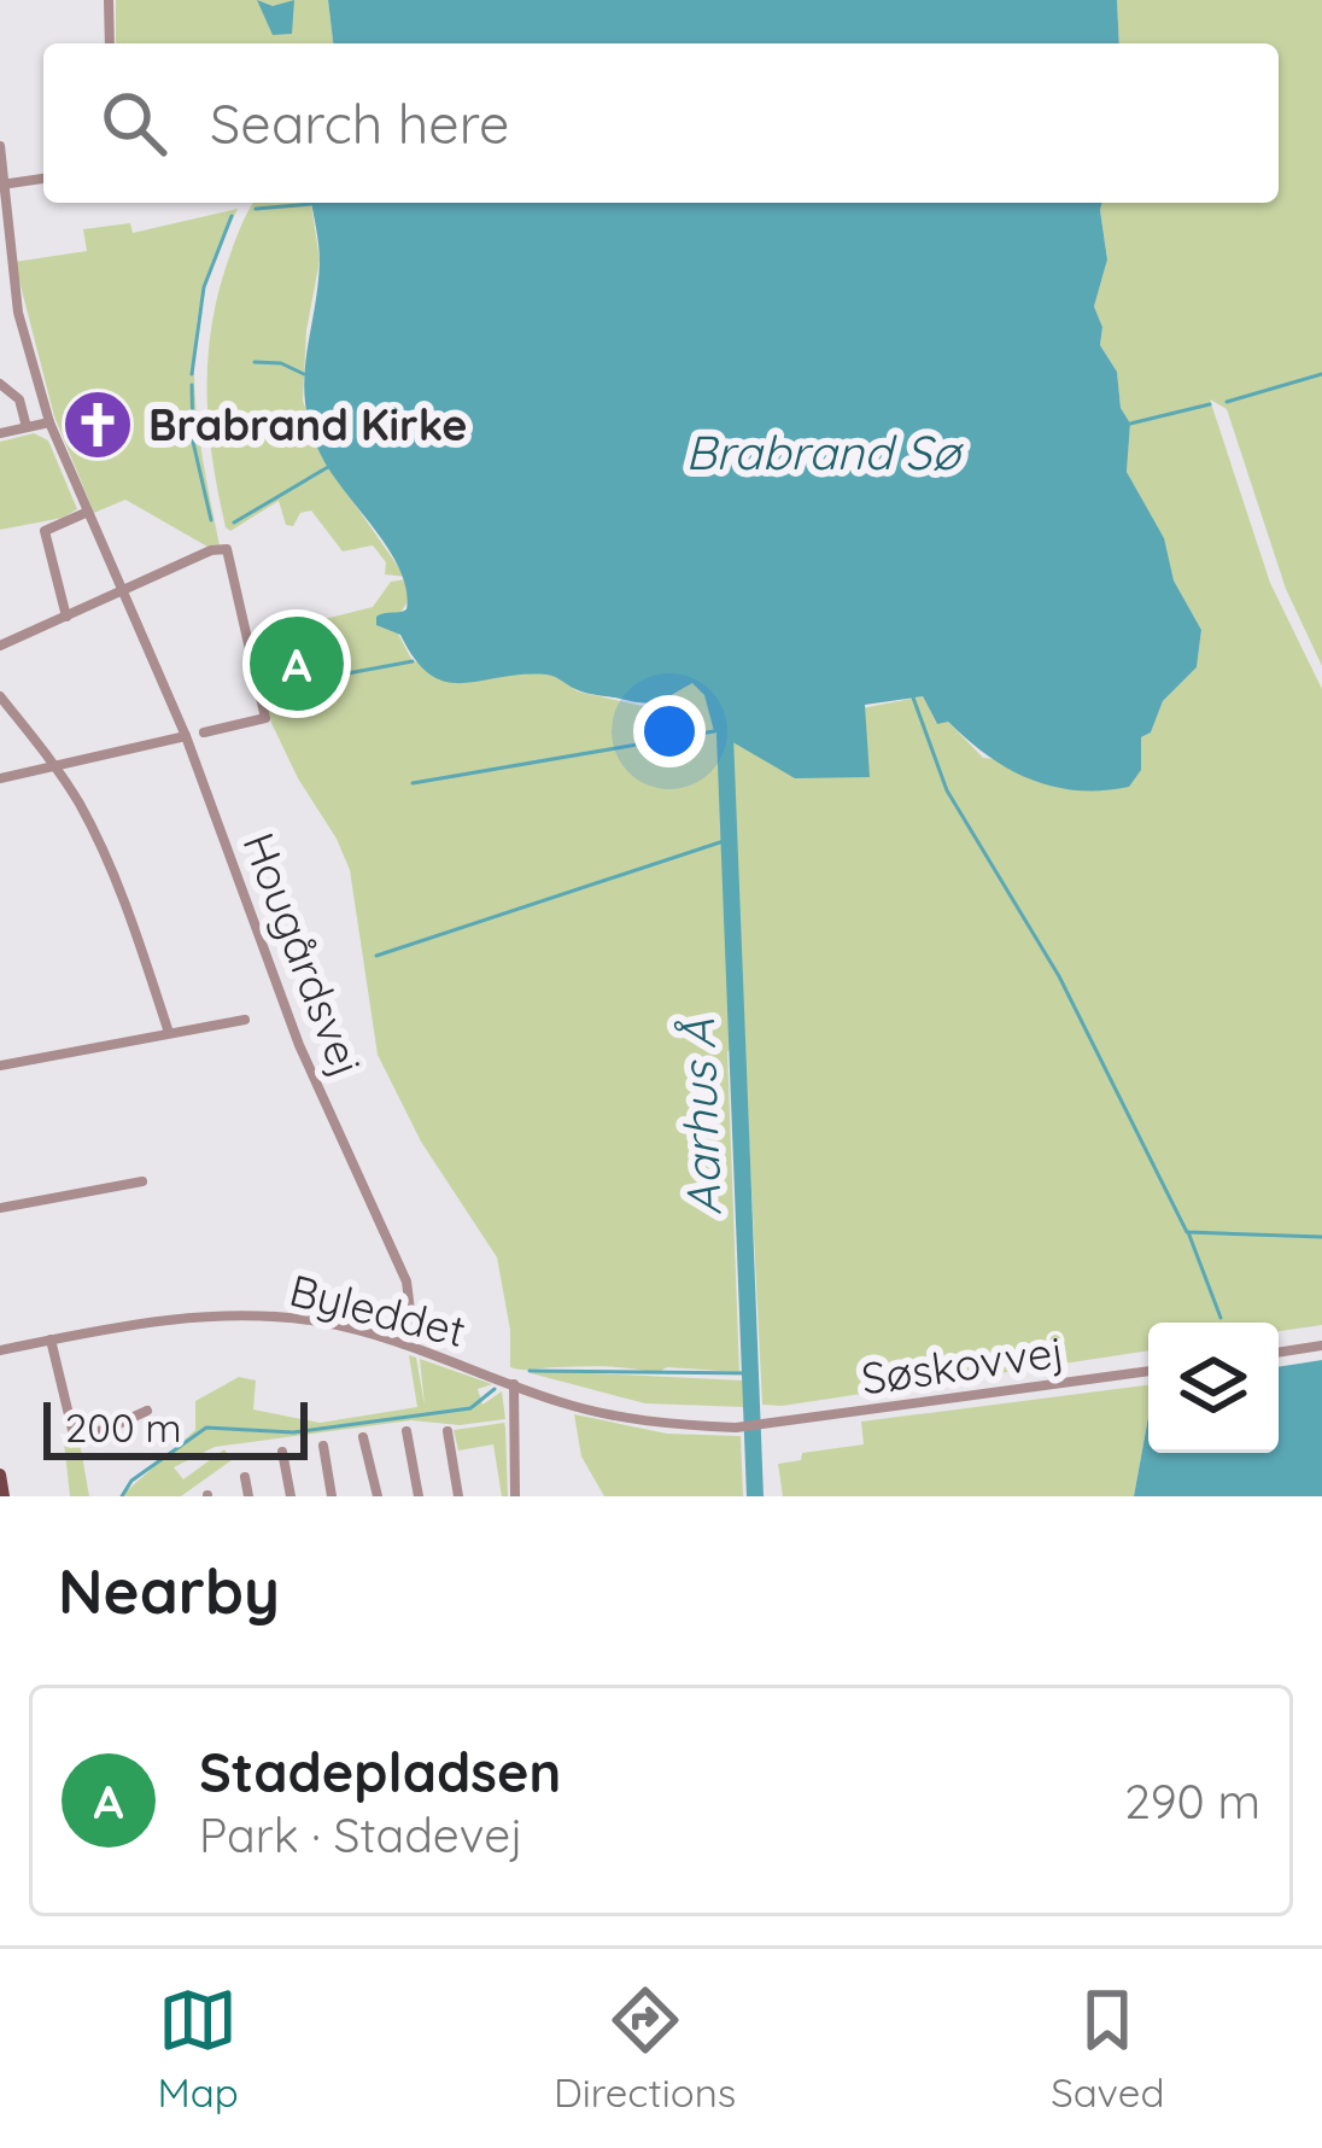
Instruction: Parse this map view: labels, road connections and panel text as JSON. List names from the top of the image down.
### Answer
{
  "streets": {
    "street": ["Hougårdsvej", "Byleddet", "Søskovvej"]
  },
  "crossings": [
    ["Hougårdsvej", "Byleddet"],
    ["Byleddet", "Søskovvej"]
  ],
  "water": ["Brabrand Sø", "Aarhus Å"],
  "places": {
    "church": ["Brabrand Kirke"]
  },
  "scale_bar": "200 m",
  "page": {
    "search": "Search here",
    "pins": "A",
    "scale": "200 m",
    "heading": "Nearby",
    "list": [
      {
        "mark": "A",
        "name": "Stadepladsen",
        "note": "Park · Stadevej",
        "value": "290 m"
      }
    ],
    "nav": ["Map", "Directions", "Saved"]
  }
}
